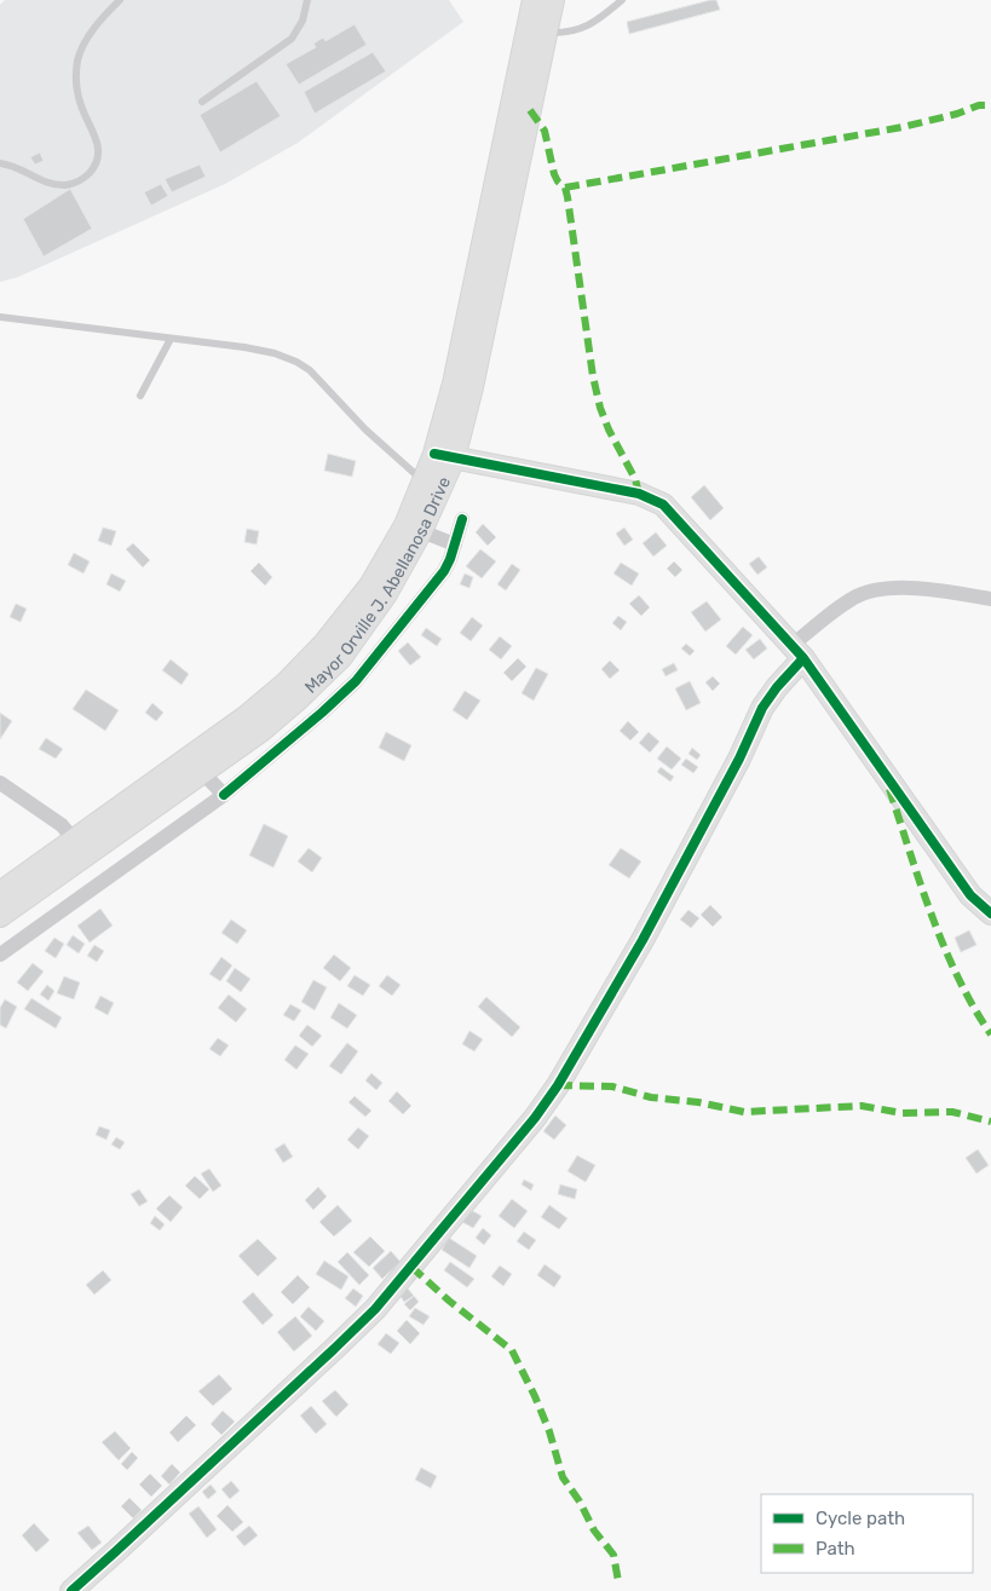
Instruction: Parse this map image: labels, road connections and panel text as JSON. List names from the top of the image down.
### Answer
{
  "streets": {
    "street": ["Mayor Orville J. Abellanosa Drive"]
  },
  "legend": ["Cycle path", "Path"]
}
